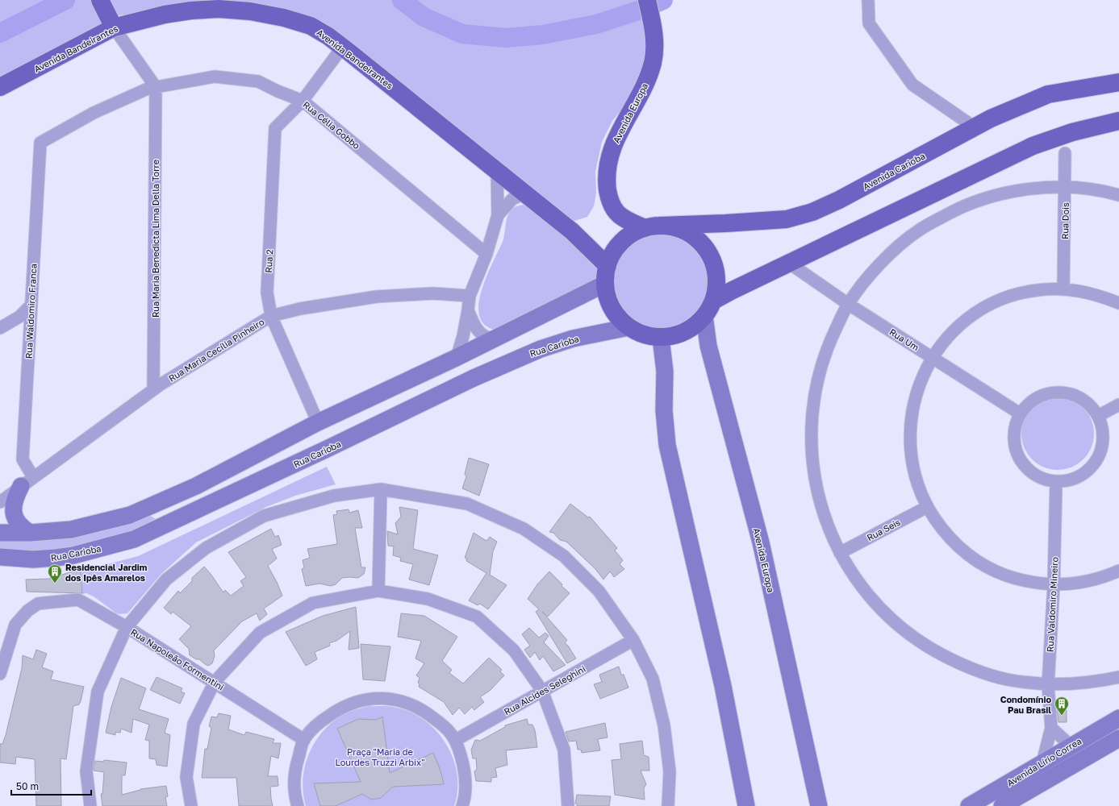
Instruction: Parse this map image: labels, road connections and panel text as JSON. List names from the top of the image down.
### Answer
{
  "streets": {
    "main road": [
      "Avenida Bandeirantes",
      "Avenida Europa",
      "Avenida Carioba",
      "Rua Carioba",
      "Avenida Lírio Correa"
    ],
    "street": [
      "Rua Célia Gobbo",
      "Rua Dois",
      "Rua Maria Benedicta Lima Della Torre",
      "Rua 2",
      "Rua Waldomiro Franca",
      "Rua Um",
      "Rua Maria Cecília Pinheiro",
      "Rua Seis",
      "Rua Valdomiro Mineiro",
      "Rua Napoleão Formentini",
      "Rua Alcides Seleghini"
    ]
  },
  "crossings": [
    ["Avenida Bandeirantes", "Avenida Europa"],
    ["Avenida Bandeirantes", "Avenida Carioba"],
    ["Avenida Bandeirantes", "Rua 2"],
    ["Avenida Bandeirantes", "Rua Carioba"],
    ["Avenida Europa", "Avenida Carioba"],
    ["Avenida Europa", "Rua Carioba"],
    ["Rua Célia Gobbo", "Rua Maria Benedicta Lima Della Torre"],
    ["Rua Célia Gobbo", "Rua 2"],
    ["Rua Célia Gobbo", "Rua Waldomiro Franca"],
    ["Avenida Carioba", "Rua Carioba"],
    ["Rua Maria Benedicta Lima Della Torre", "Rua Maria Cecília Pinheiro"],
    ["Rua 2", "Rua Maria Cecília Pinheiro"],
    ["Rua Waldomiro Franca", "Rua Maria Cecília Pinheiro"],
    ["Rua Um", "Rua Valdomiro Mineiro"],
    ["Rua Valdomiro Mineiro", "Avenida Lírio Correa"]
  ],
  "parks": ["Praça \"Maria de Lourdes Truzzi Arbix\""],
  "places": {
    "building": ["Residencial Jardim dos Ipês Amarelos", "Condomínio Pau Brasil"]
  },
  "scale_bar": "50 m"
}
